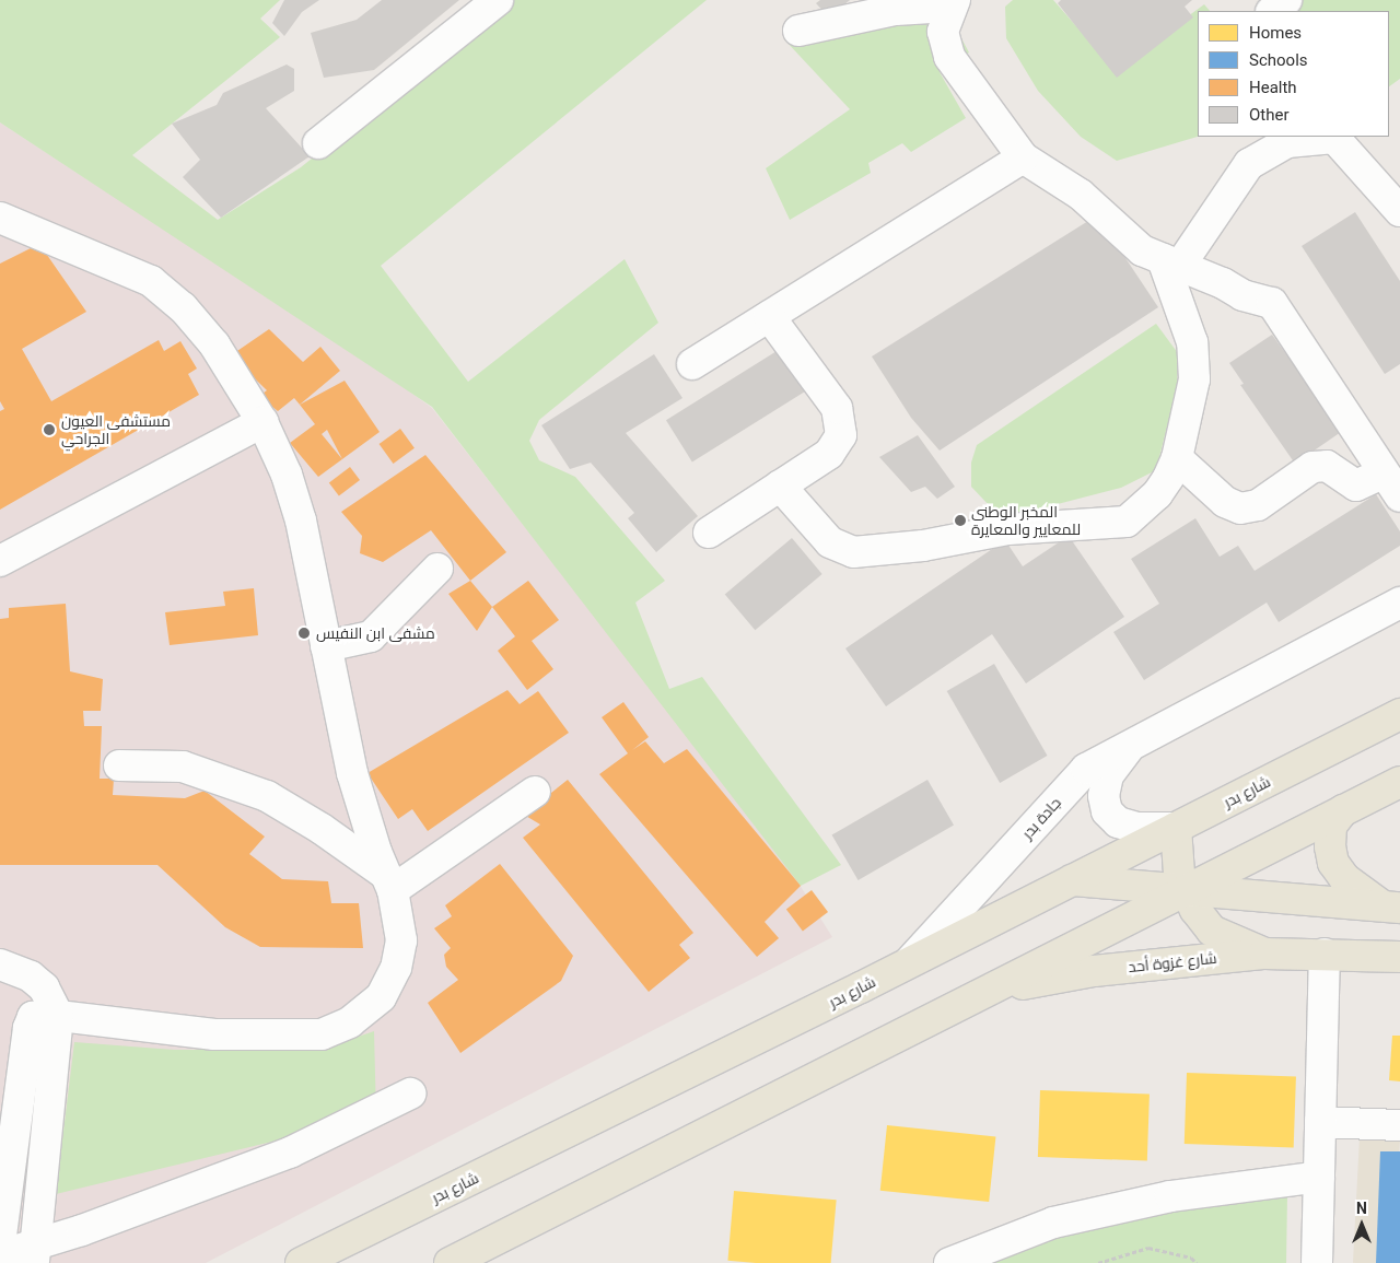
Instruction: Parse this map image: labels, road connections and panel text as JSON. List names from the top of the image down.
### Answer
{
  "streets": {
    "main road": ["شارع بدر", "شارع غزوة أحد"],
    "street": ["جادة بدر"]
  },
  "crossings": [
    ["شارع بدر", "جادة بدر"]
  ],
  "places": ["مستشفى العيون الجراحي", "المخبر الوطني للمعايير والمعايرة", "مشفى ابن النفيس"],
  "legend": [
    "Homes",
    "Schools",
    "Health",
    "Other"
  ],
  "north": "top"
}
